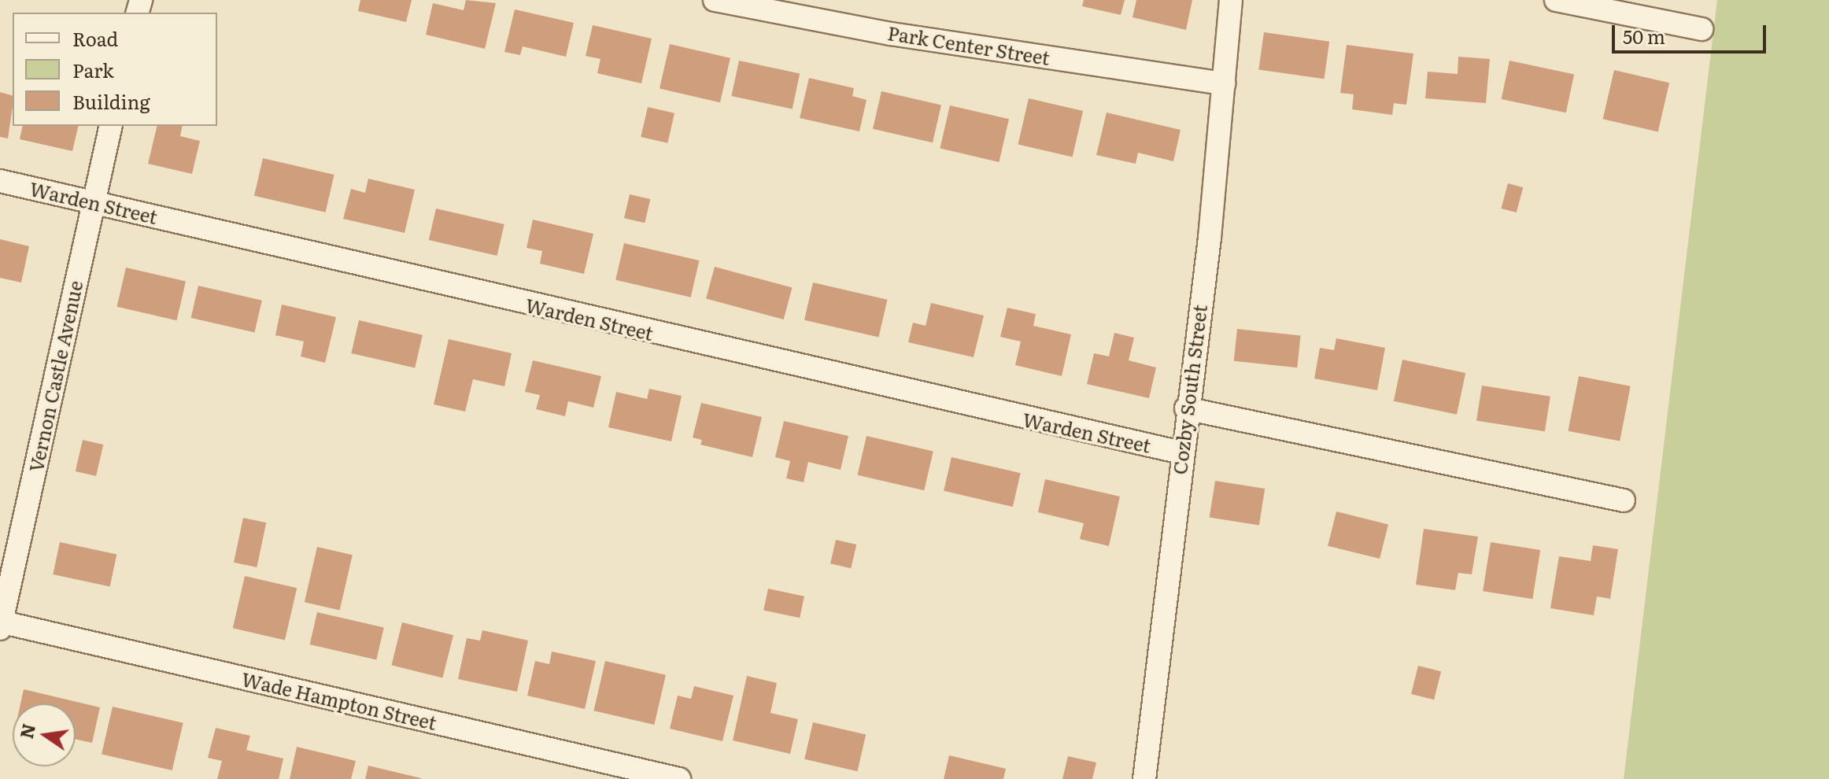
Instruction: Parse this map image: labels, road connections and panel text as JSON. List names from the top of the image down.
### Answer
{
  "streets": {
    "street": [
      "Park Center Street",
      "Warden Street",
      "Vernon Castle Avenue",
      "Cozby South Street",
      "Wade Hampton Street"
    ]
  },
  "crossings": [
    ["Park Center Street", "Cozby South Street"],
    ["Warden Street", "Vernon Castle Avenue"],
    ["Warden Street", "Cozby South Street"],
    ["Vernon Castle Avenue", "Wade Hampton Street"]
  ],
  "legend": ["Road", "Park", "Building"],
  "scale_bar": "50 m",
  "north": "left"
}
